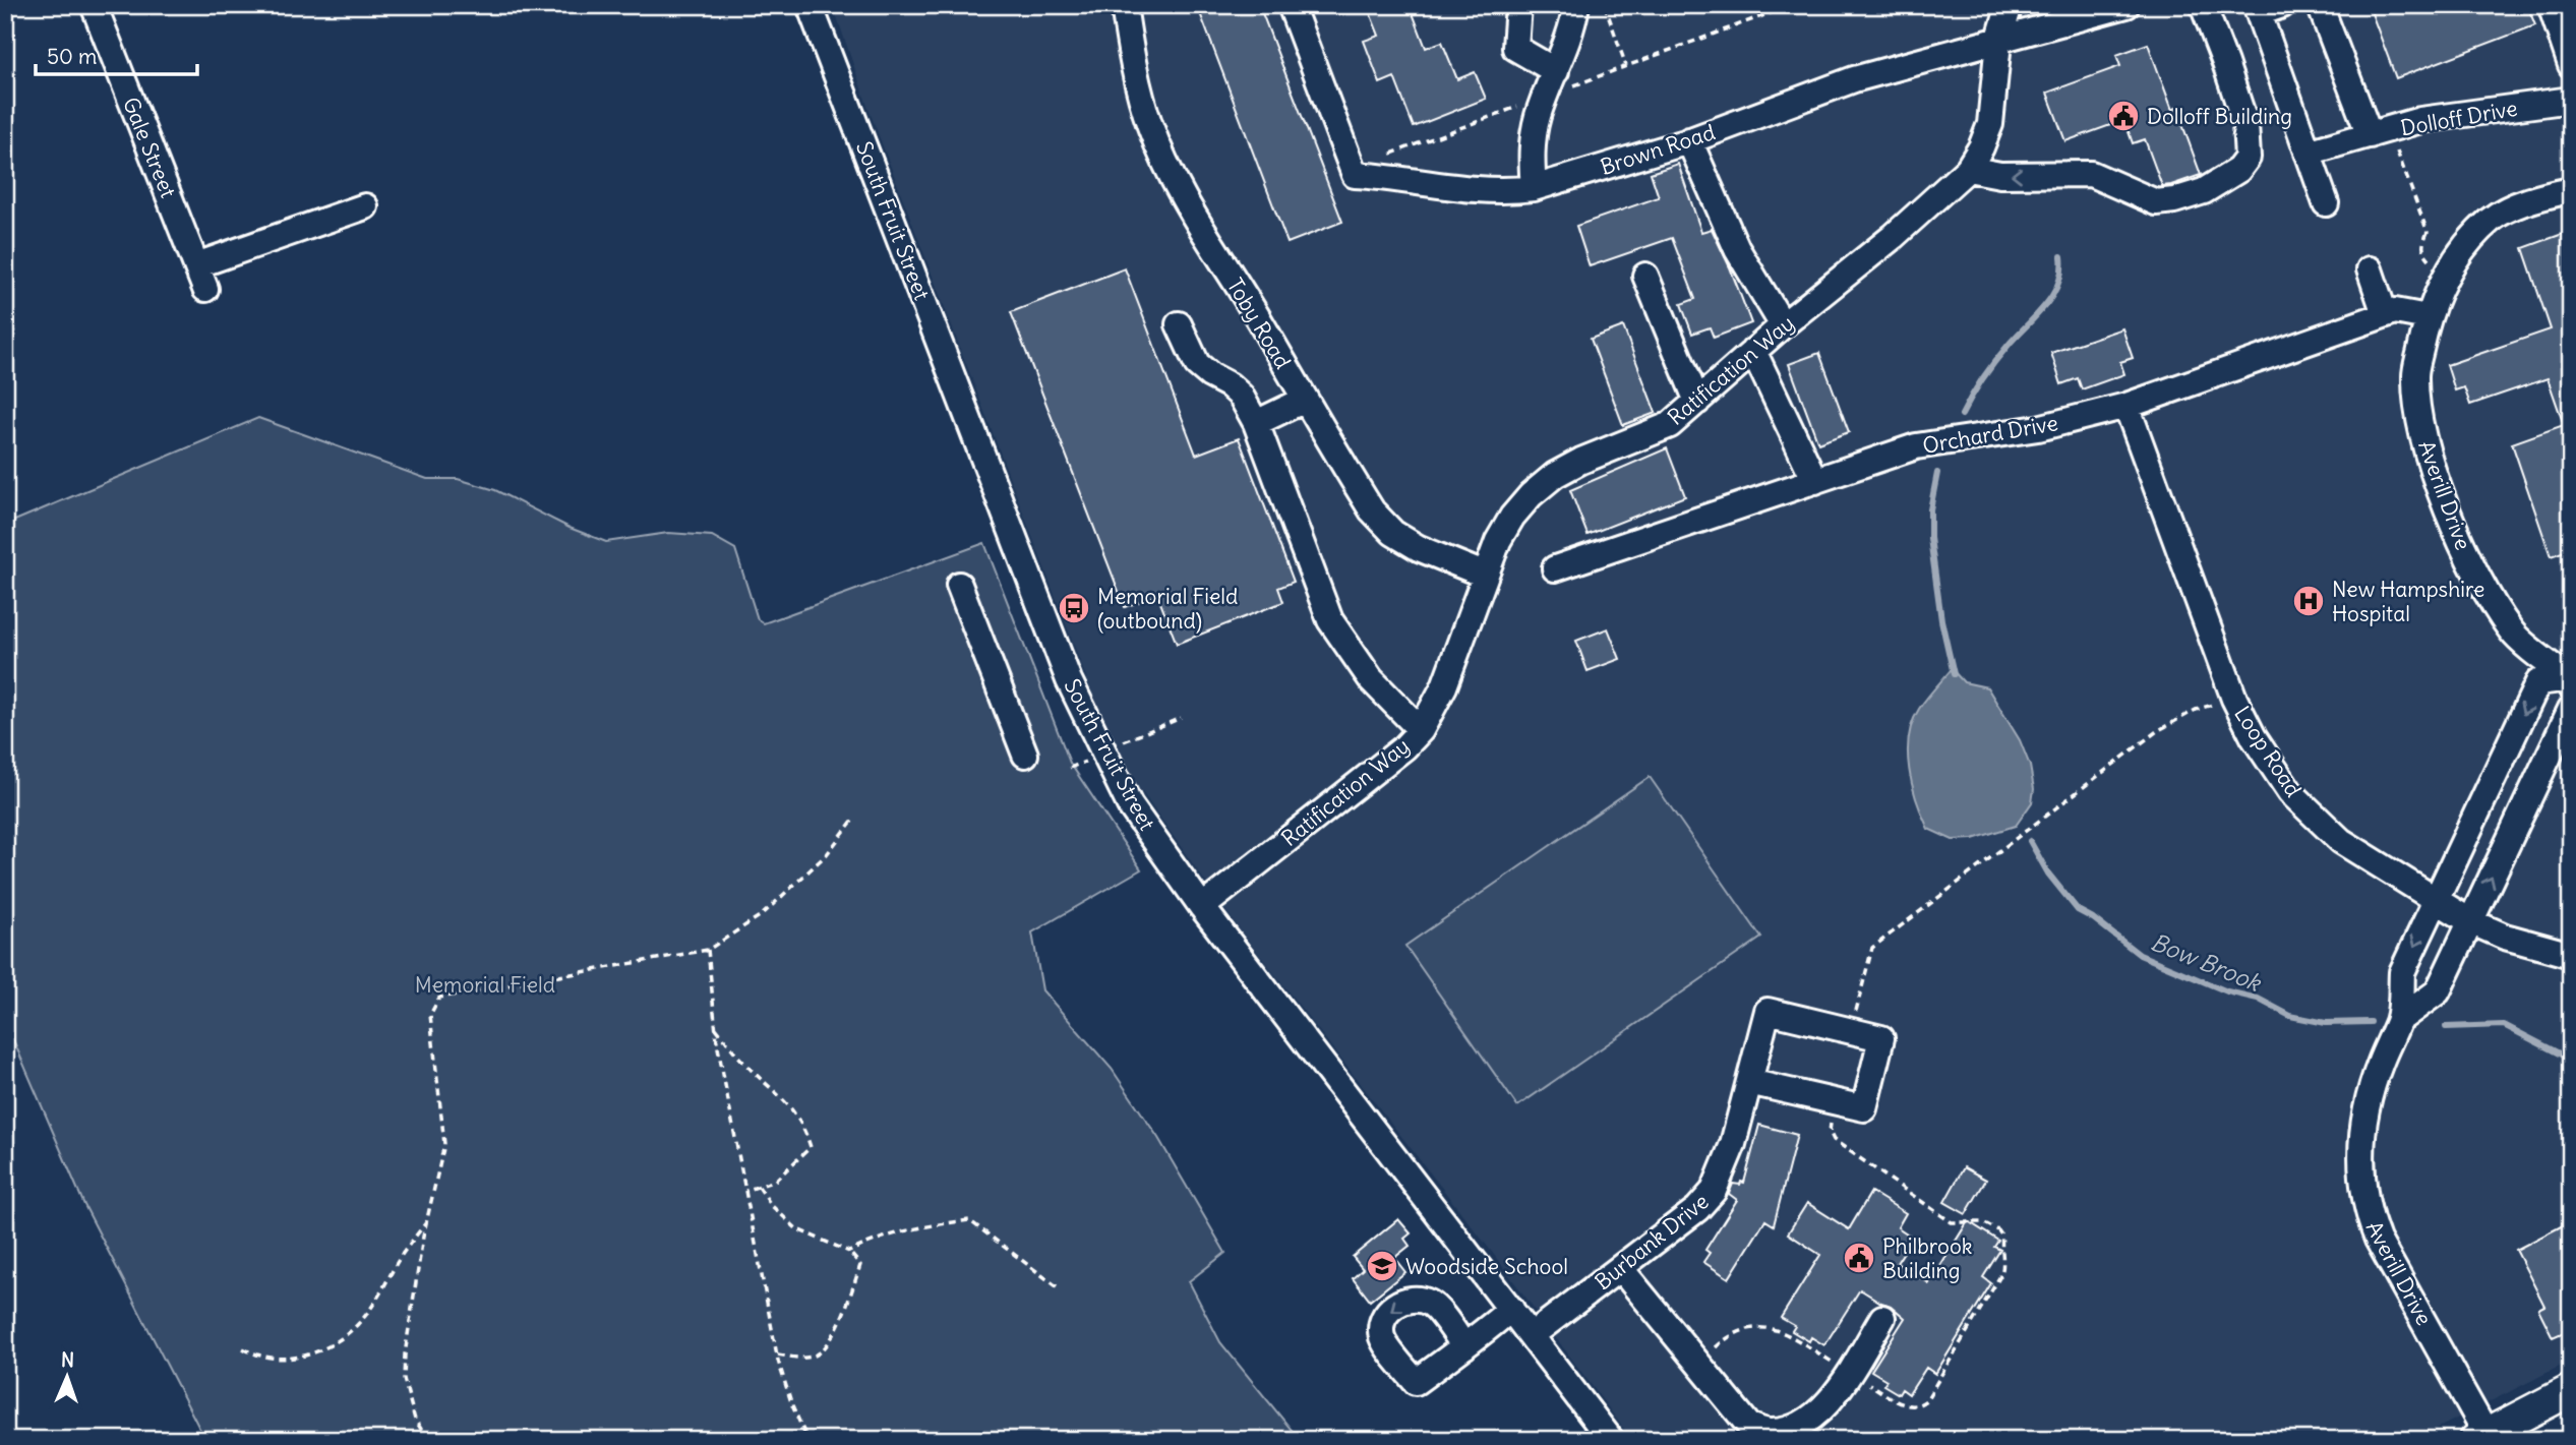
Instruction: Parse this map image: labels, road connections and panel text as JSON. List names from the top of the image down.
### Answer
{
  "streets": {
    "street": [
      "Dolloff Drive",
      "Gale Street",
      "Brown Road",
      "South Fruit Street",
      "Toby Road",
      "Ratification Way",
      "Orchard Drive",
      "Averill Drive",
      "Loop Road",
      "Burbank Drive"
    ]
  },
  "crossings": [
    ["Brown Road", "Ratification Way"],
    ["South Fruit Street", "Ratification Way"],
    ["South Fruit Street", "Burbank Drive"],
    ["Toby Road", "Ratification Way"],
    ["Orchard Drive", "Averill Drive"],
    ["Orchard Drive", "Loop Road"],
    ["Averill Drive", "Loop Road"]
  ],
  "water": ["Bow Brook"],
  "parks": ["Memorial Field"],
  "places": {
    "public building": ["Dolloff Building", "Philbrook Building"],
    "hospital": ["New Hampshire Hospital"],
    "bus stop": ["Memorial Field (outbound)"],
    "school or university": ["Woodside School"]
  },
  "scale_bar": "50 m",
  "north": "top"
}
